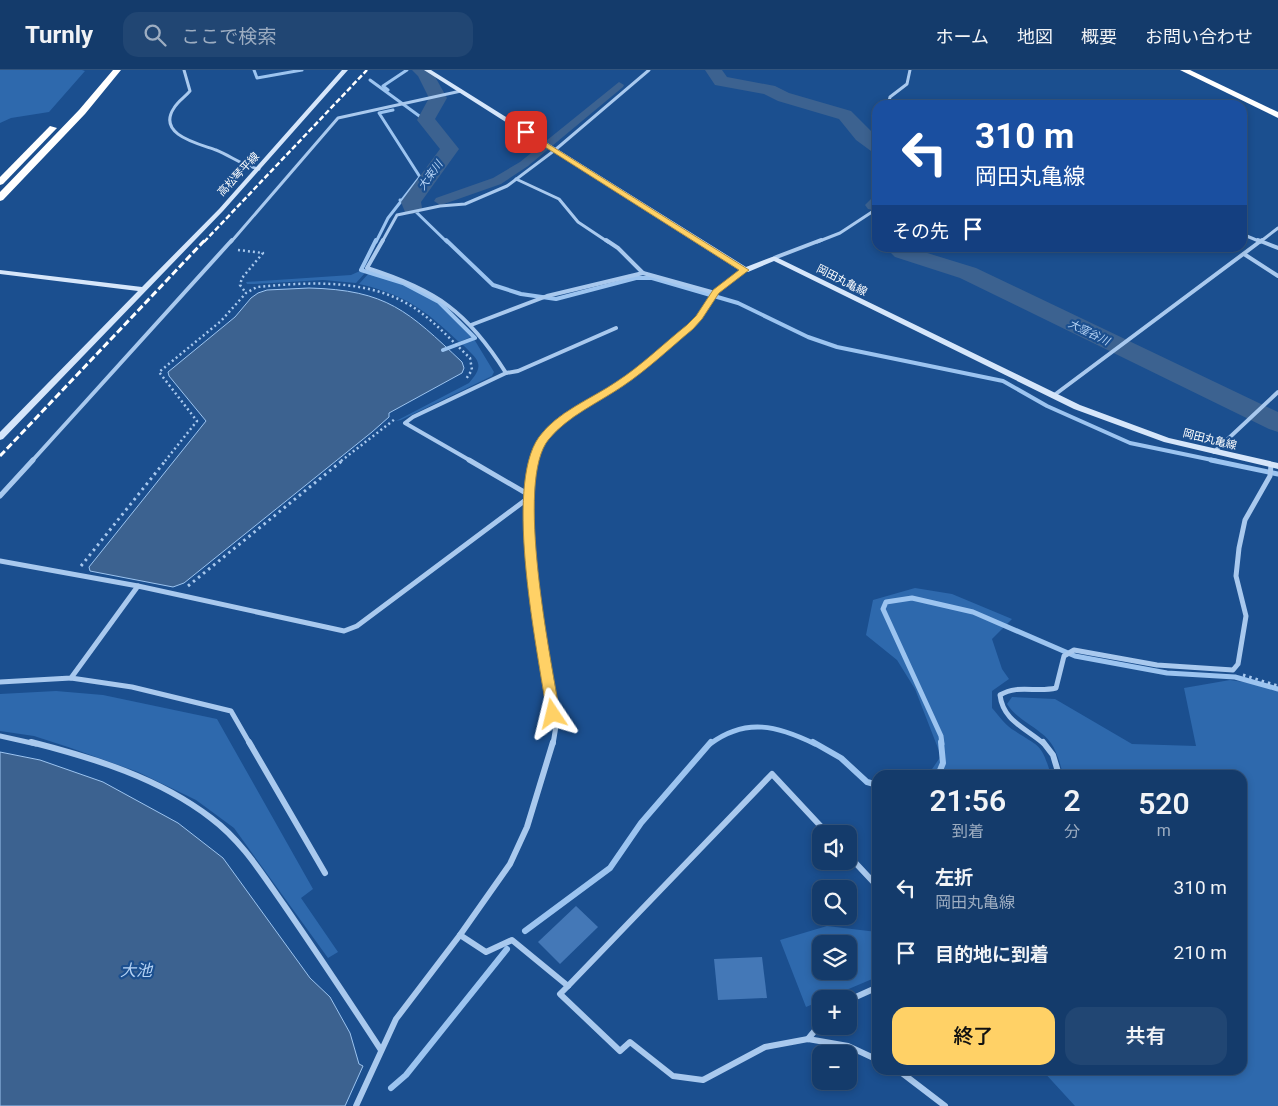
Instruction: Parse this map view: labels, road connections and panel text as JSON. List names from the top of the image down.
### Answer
{
  "streets": {
    "main road": ["高松琴平線", "岡田丸亀線"]
  },
  "water": ["大束川", "大窪谷川", "大池"],
  "page": {
    "header": "Turnly",
    "search": "ここで検索",
    "nav": [
      "ホーム",
      "地図",
      "概要",
      "お問い合わせ"
    ],
    "turn": ["310 m", "岡田丸亀線"],
    "then": "その先",
    "eta": [
      "21:56",
      "到着",
      "2",
      "分",
      "520",
      "m"
    ],
    "map_buttons": ["+", "−"],
    "list": [
      {
        "name": "左折",
        "note": "岡田丸亀線",
        "value": "310 m"
      },
      {
        "name": "目的地に到着",
        "value": "210 m"
      }
    ],
    "buttons": ["終了", "共有"]
  }
}
